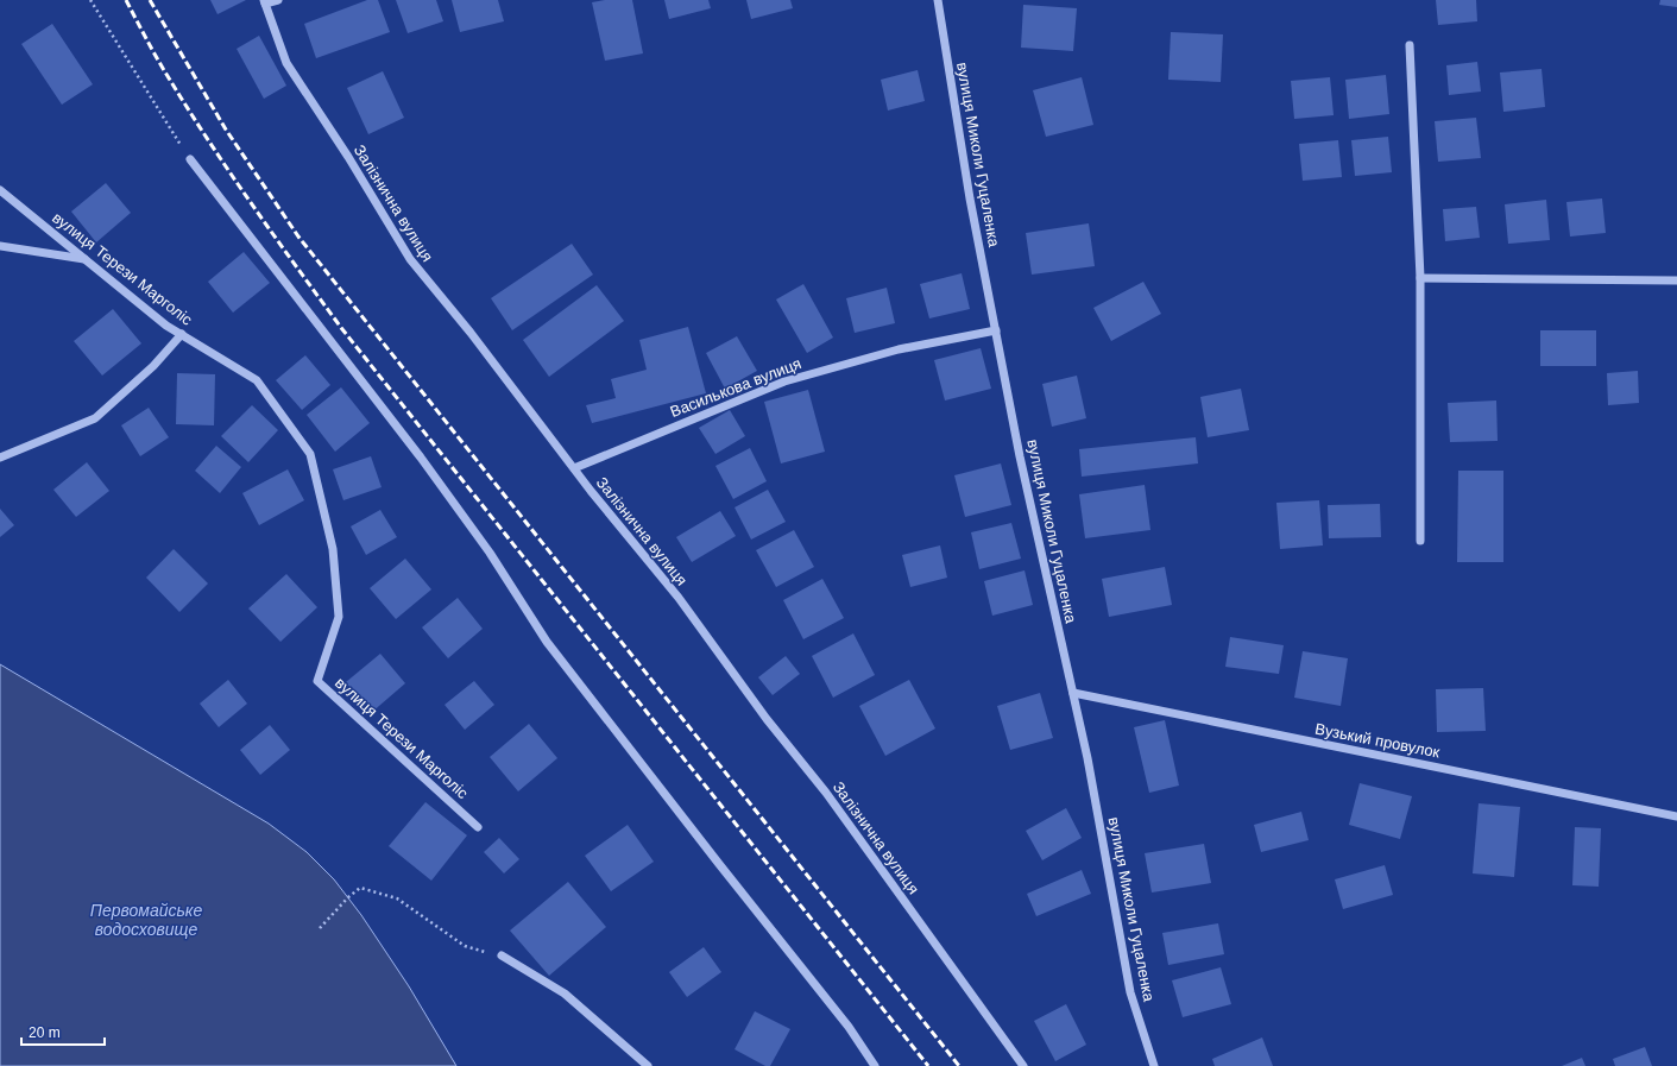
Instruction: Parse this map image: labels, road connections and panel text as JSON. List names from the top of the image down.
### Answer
{
  "streets": {
    "street": [
      "вулиця Миколи Гуцаленка",
      "Залізнична вулиця",
      "вулиця Терези Марголіс",
      "Василькова вулиця",
      "Вузький провулок"
    ]
  },
  "crossings": [
    ["вулиця Миколи Гуцаленка", "Василькова вулиця"],
    ["вулиця Миколи Гуцаленка", "Вузький провулок"],
    ["Залізнична вулиця", "Василькова вулиця"]
  ],
  "water": ["Первомайське водосховище"],
  "scale_bar": "20 m"
}
